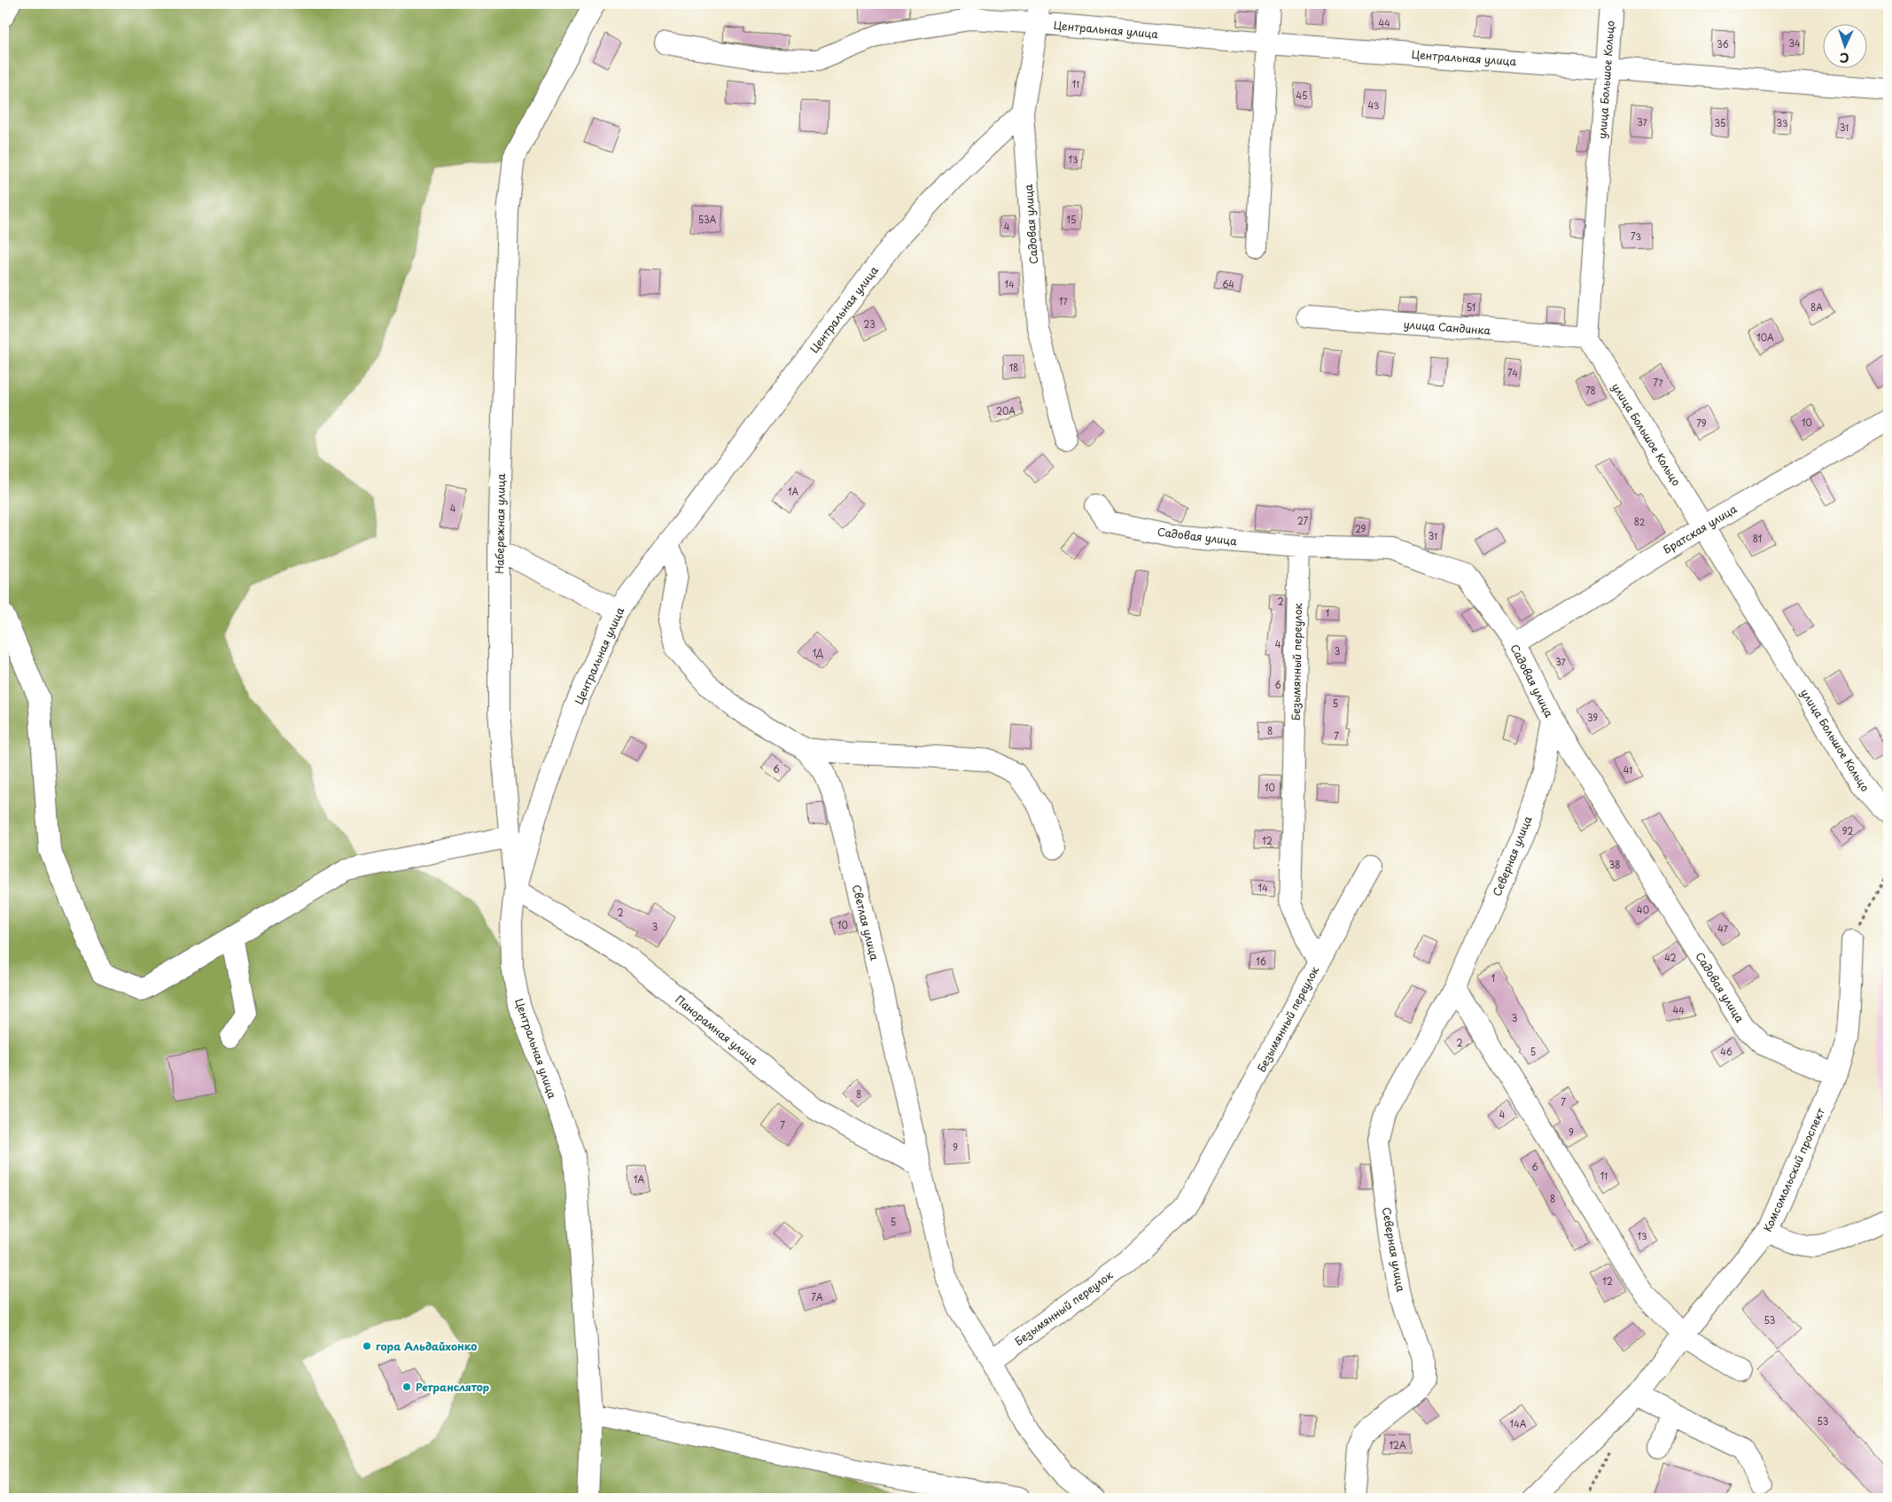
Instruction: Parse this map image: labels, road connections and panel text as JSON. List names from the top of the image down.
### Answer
{
  "streets": {
    "street": [
      "Центральная улица",
      "улица Большое Кольцо",
      "Садовая улица",
      "улица Сандинка",
      "Набережная улица",
      "Братская улица",
      "Безымянный переулок",
      "Северная улица",
      "Светлая улица",
      "Панорамная улица",
      "Комсомольский проспект"
    ]
  },
  "crossings": [
    ["Центральная улица", "улица Большое Кольцо"],
    ["Центральная улица", "Садовая улица"],
    ["Центральная улица", "Набережная улица"],
    ["Центральная улица", "Светлая улица"],
    ["Центральная улица", "Панорамная улица"],
    ["улица Большое Кольцо", "улица Сандинка"],
    ["улица Большое Кольцо", "Братская улица"],
    ["Садовая улица", "Братская улица"],
    ["Садовая улица", "Безымянный переулок"],
    ["Садовая улица", "Северная улица"],
    ["Садовая улица", "Комсомольский проспект"],
    ["Набережная улица", "Панорамная улица"],
    ["Безымянный переулок", "Светлая улица"],
    ["Светлая улица", "Панорамная улица"]
  ],
  "places": ["гора Альдайхонко", "Ретранслятор"],
  "house_numbers": [
    "44",
    "34",
    "36",
    "11",
    "45",
    "43",
    "37",
    "35",
    "33",
    "31",
    "13",
    "53А",
    "15",
    "4",
    "73",
    "14",
    "64",
    "17",
    "51",
    "8А",
    "23",
    "10А",
    "18",
    "74",
    "77",
    "78",
    "20А",
    "10",
    "79",
    "1А",
    "4",
    "27",
    "82",
    "29",
    "31",
    "81",
    "2",
    "1",
    "4",
    "3",
    "1Д",
    "37",
    "6",
    "5",
    "39",
    "8",
    "7",
    "6",
    "41",
    "10",
    "92",
    "12",
    "38",
    "14",
    "40",
    "2",
    "10",
    "3",
    "47",
    "42",
    "16",
    "1",
    "44",
    "3",
    "2",
    "5",
    "46",
    "8",
    "7",
    "4",
    "7",
    "9",
    "9",
    "6",
    "11",
    "1А",
    "8",
    "5",
    "13",
    "12",
    "7А",
    "53",
    "53",
    "14А",
    "12А"
  ],
  "north": "bottom"
}
